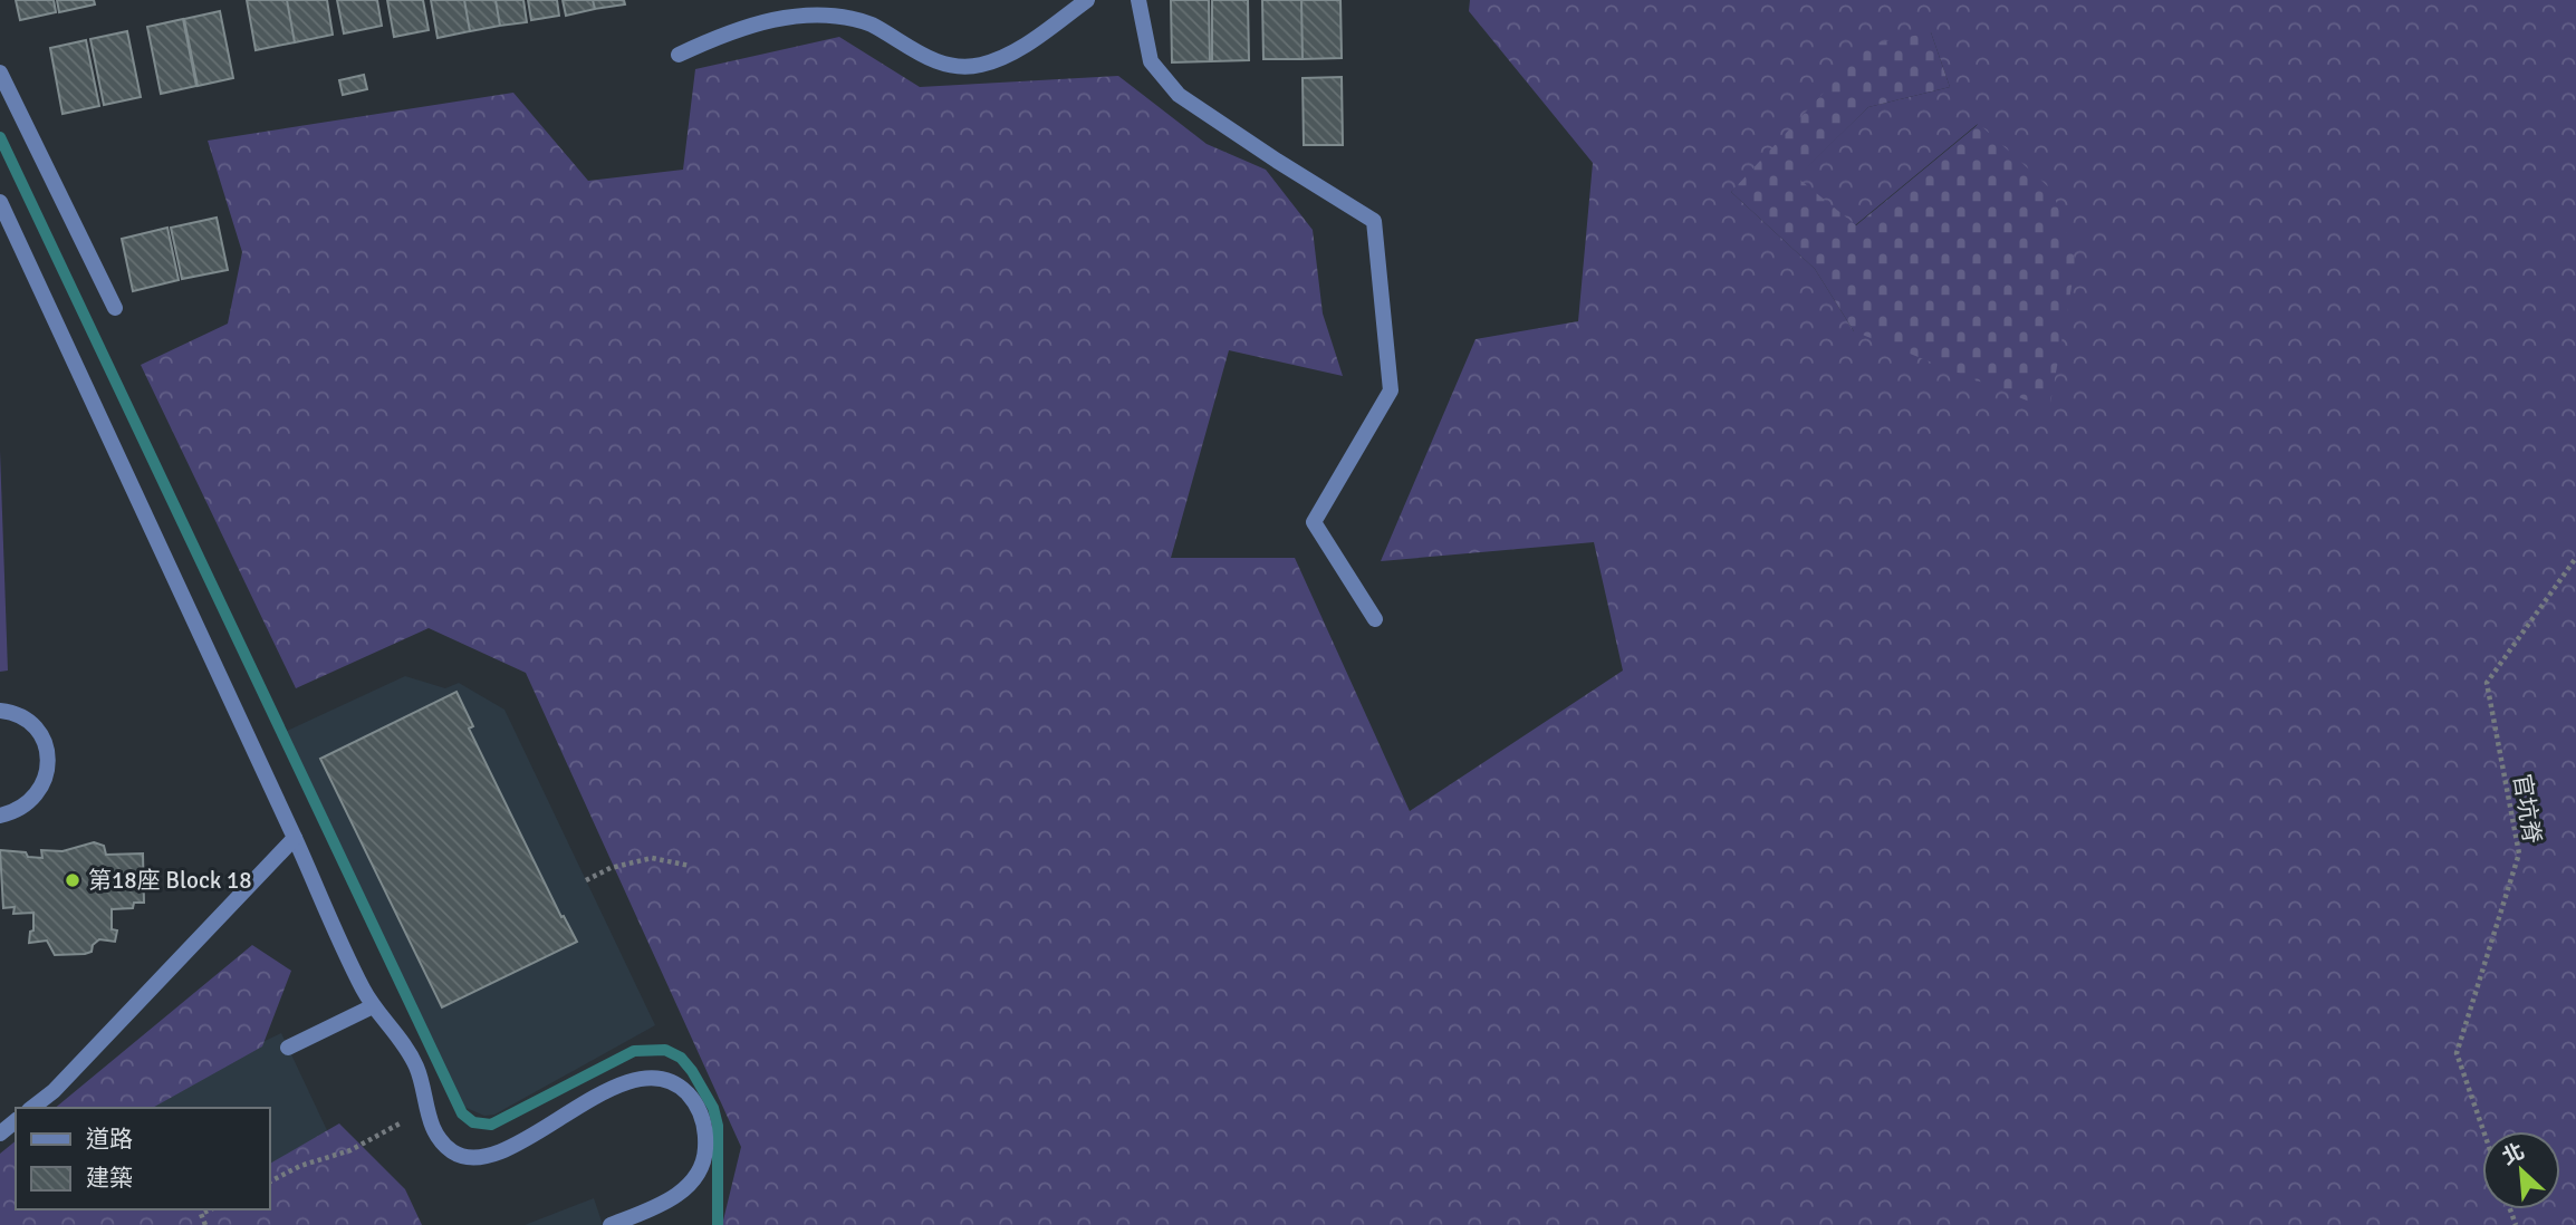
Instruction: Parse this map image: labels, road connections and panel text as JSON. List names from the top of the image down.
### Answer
{
  "streets": {
    "path": ["官坑脊"]
  },
  "places": ["第18座 Block 18"],
  "legend": ["道路", "建築"],
  "north": "top left"
}
